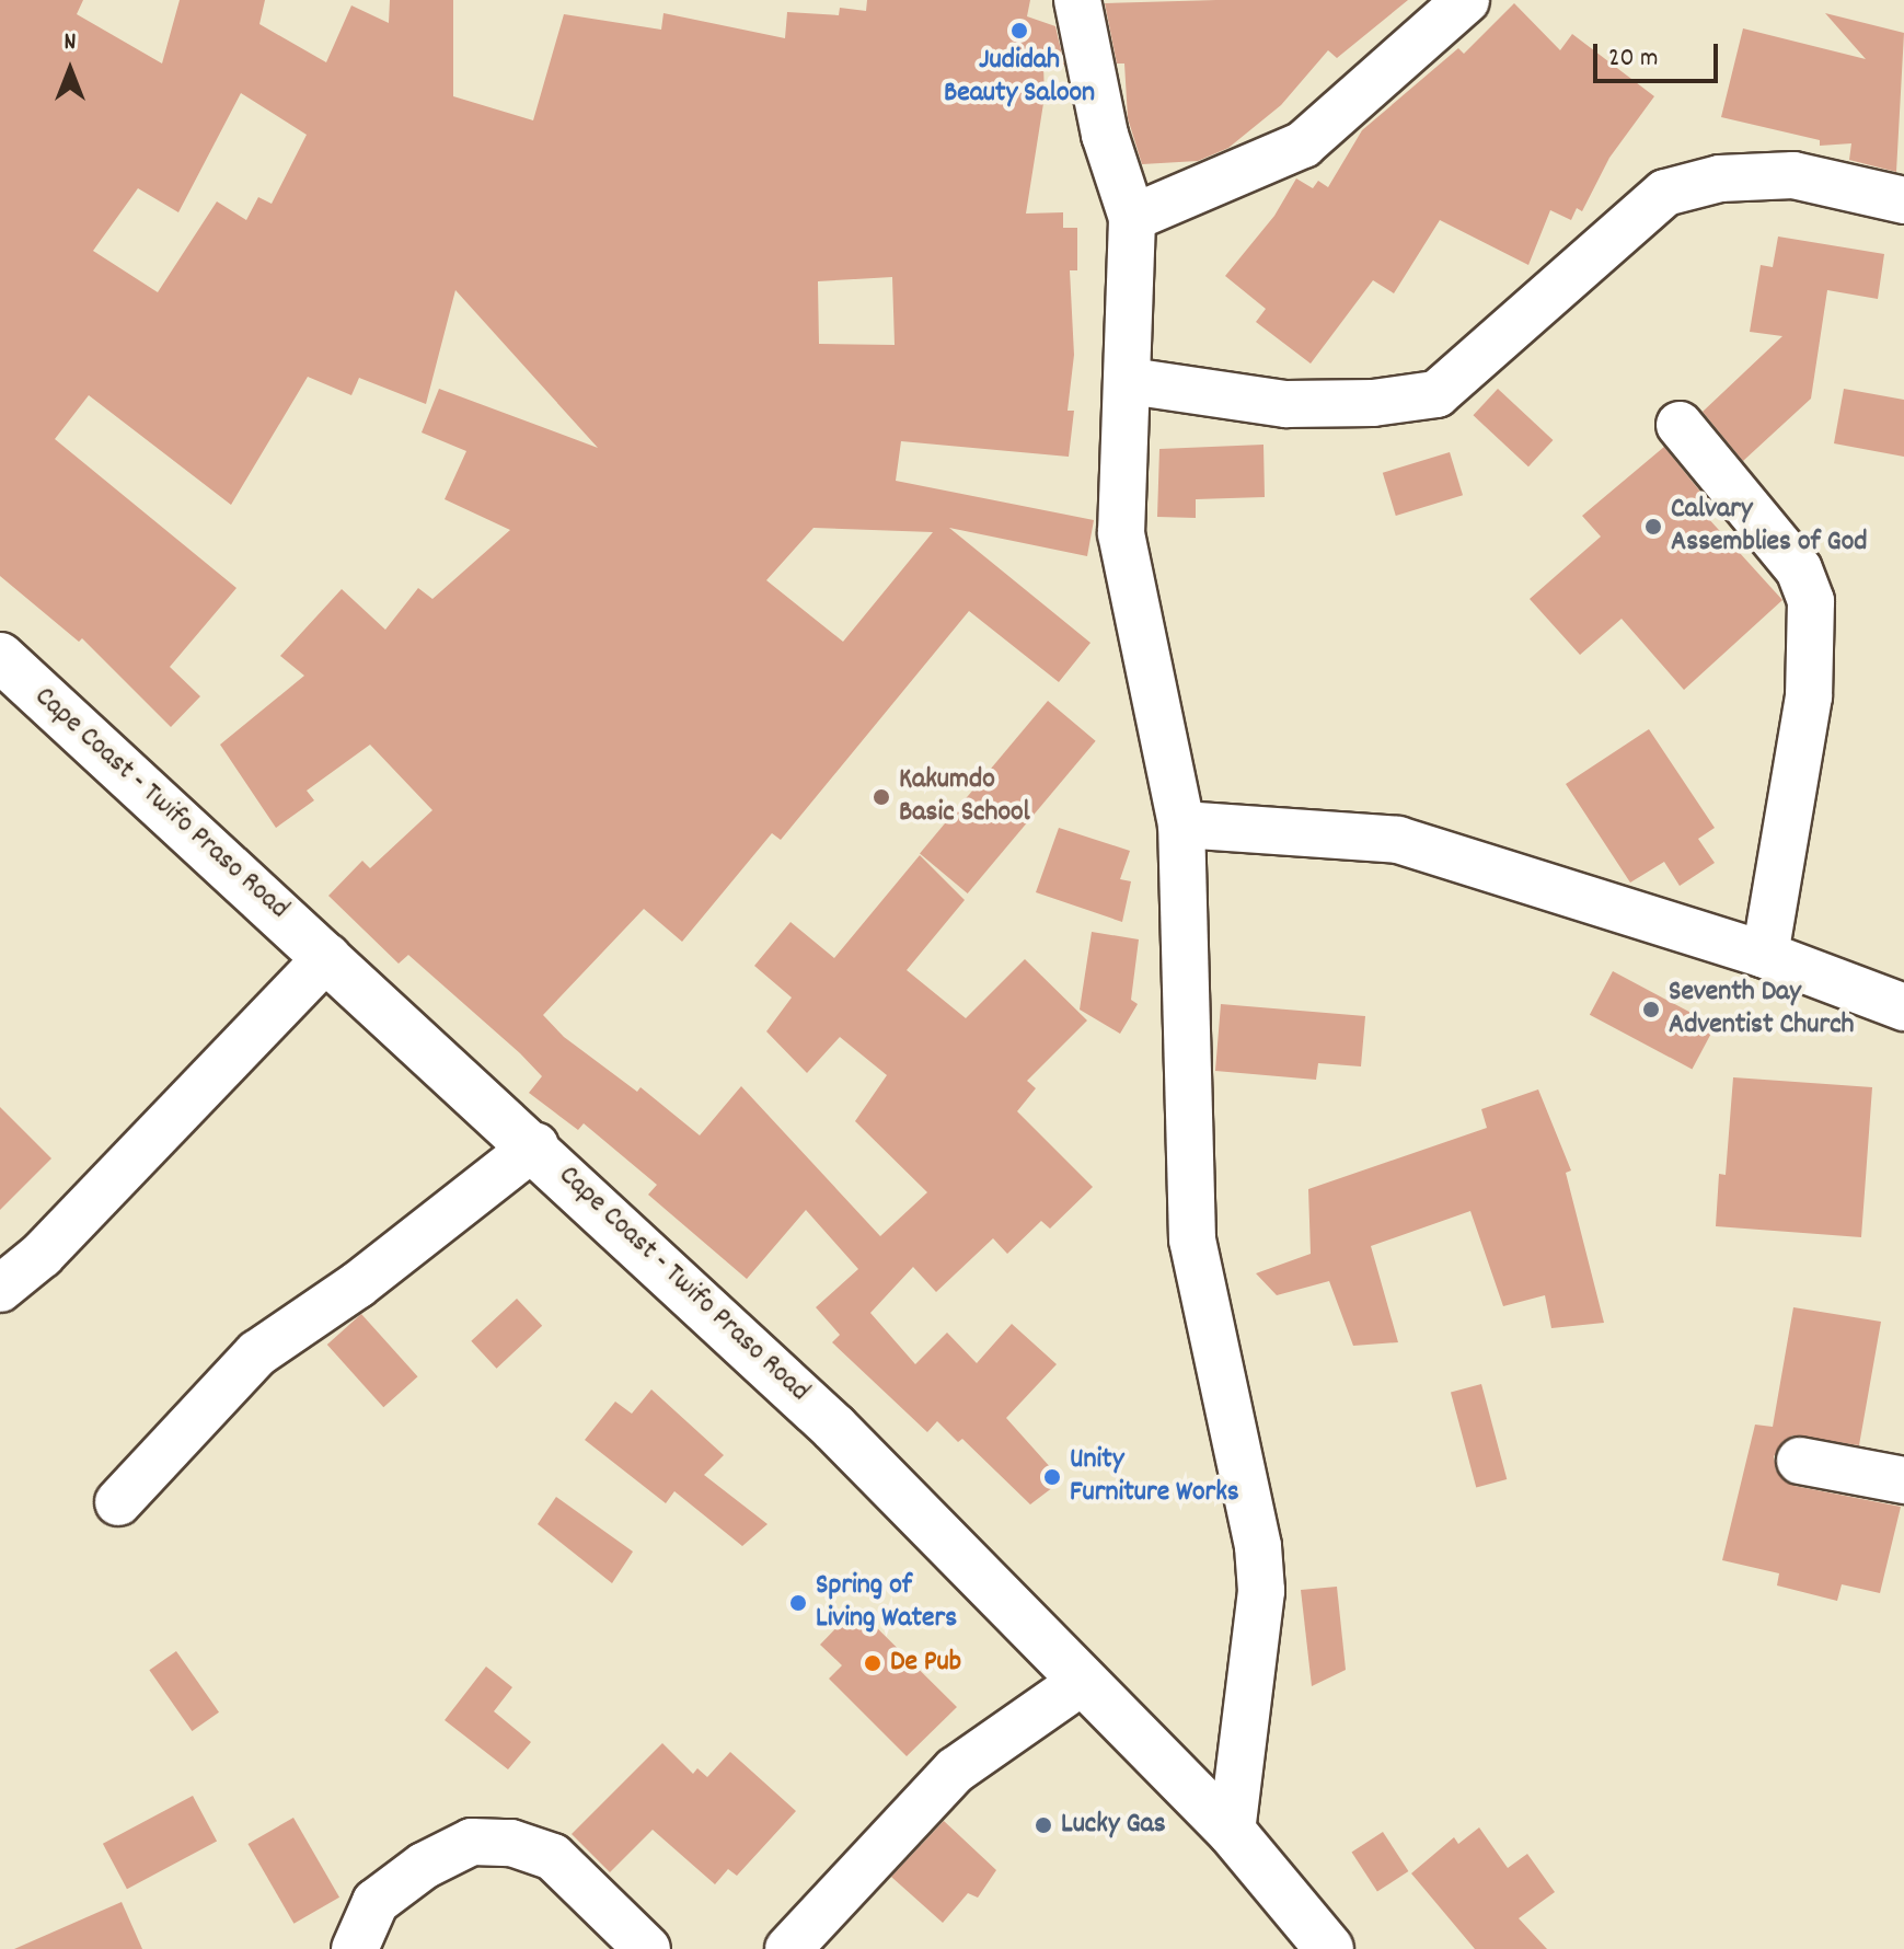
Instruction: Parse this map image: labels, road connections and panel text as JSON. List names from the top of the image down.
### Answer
{
  "streets": {
    "main road": ["Cape Coast - Twifo Praso Road"]
  },
  "places": [
    "Judidah Beauty Saloon",
    "Calvary Assemblies of God",
    "Kakumdo Basic School",
    "Seventh Day Adventist Church",
    "Unity Furniture Works",
    "Spring of Living Waters",
    "De Pub",
    "Lucky Gas"
  ],
  "scale_bar": "20 m",
  "north": "top"
}
